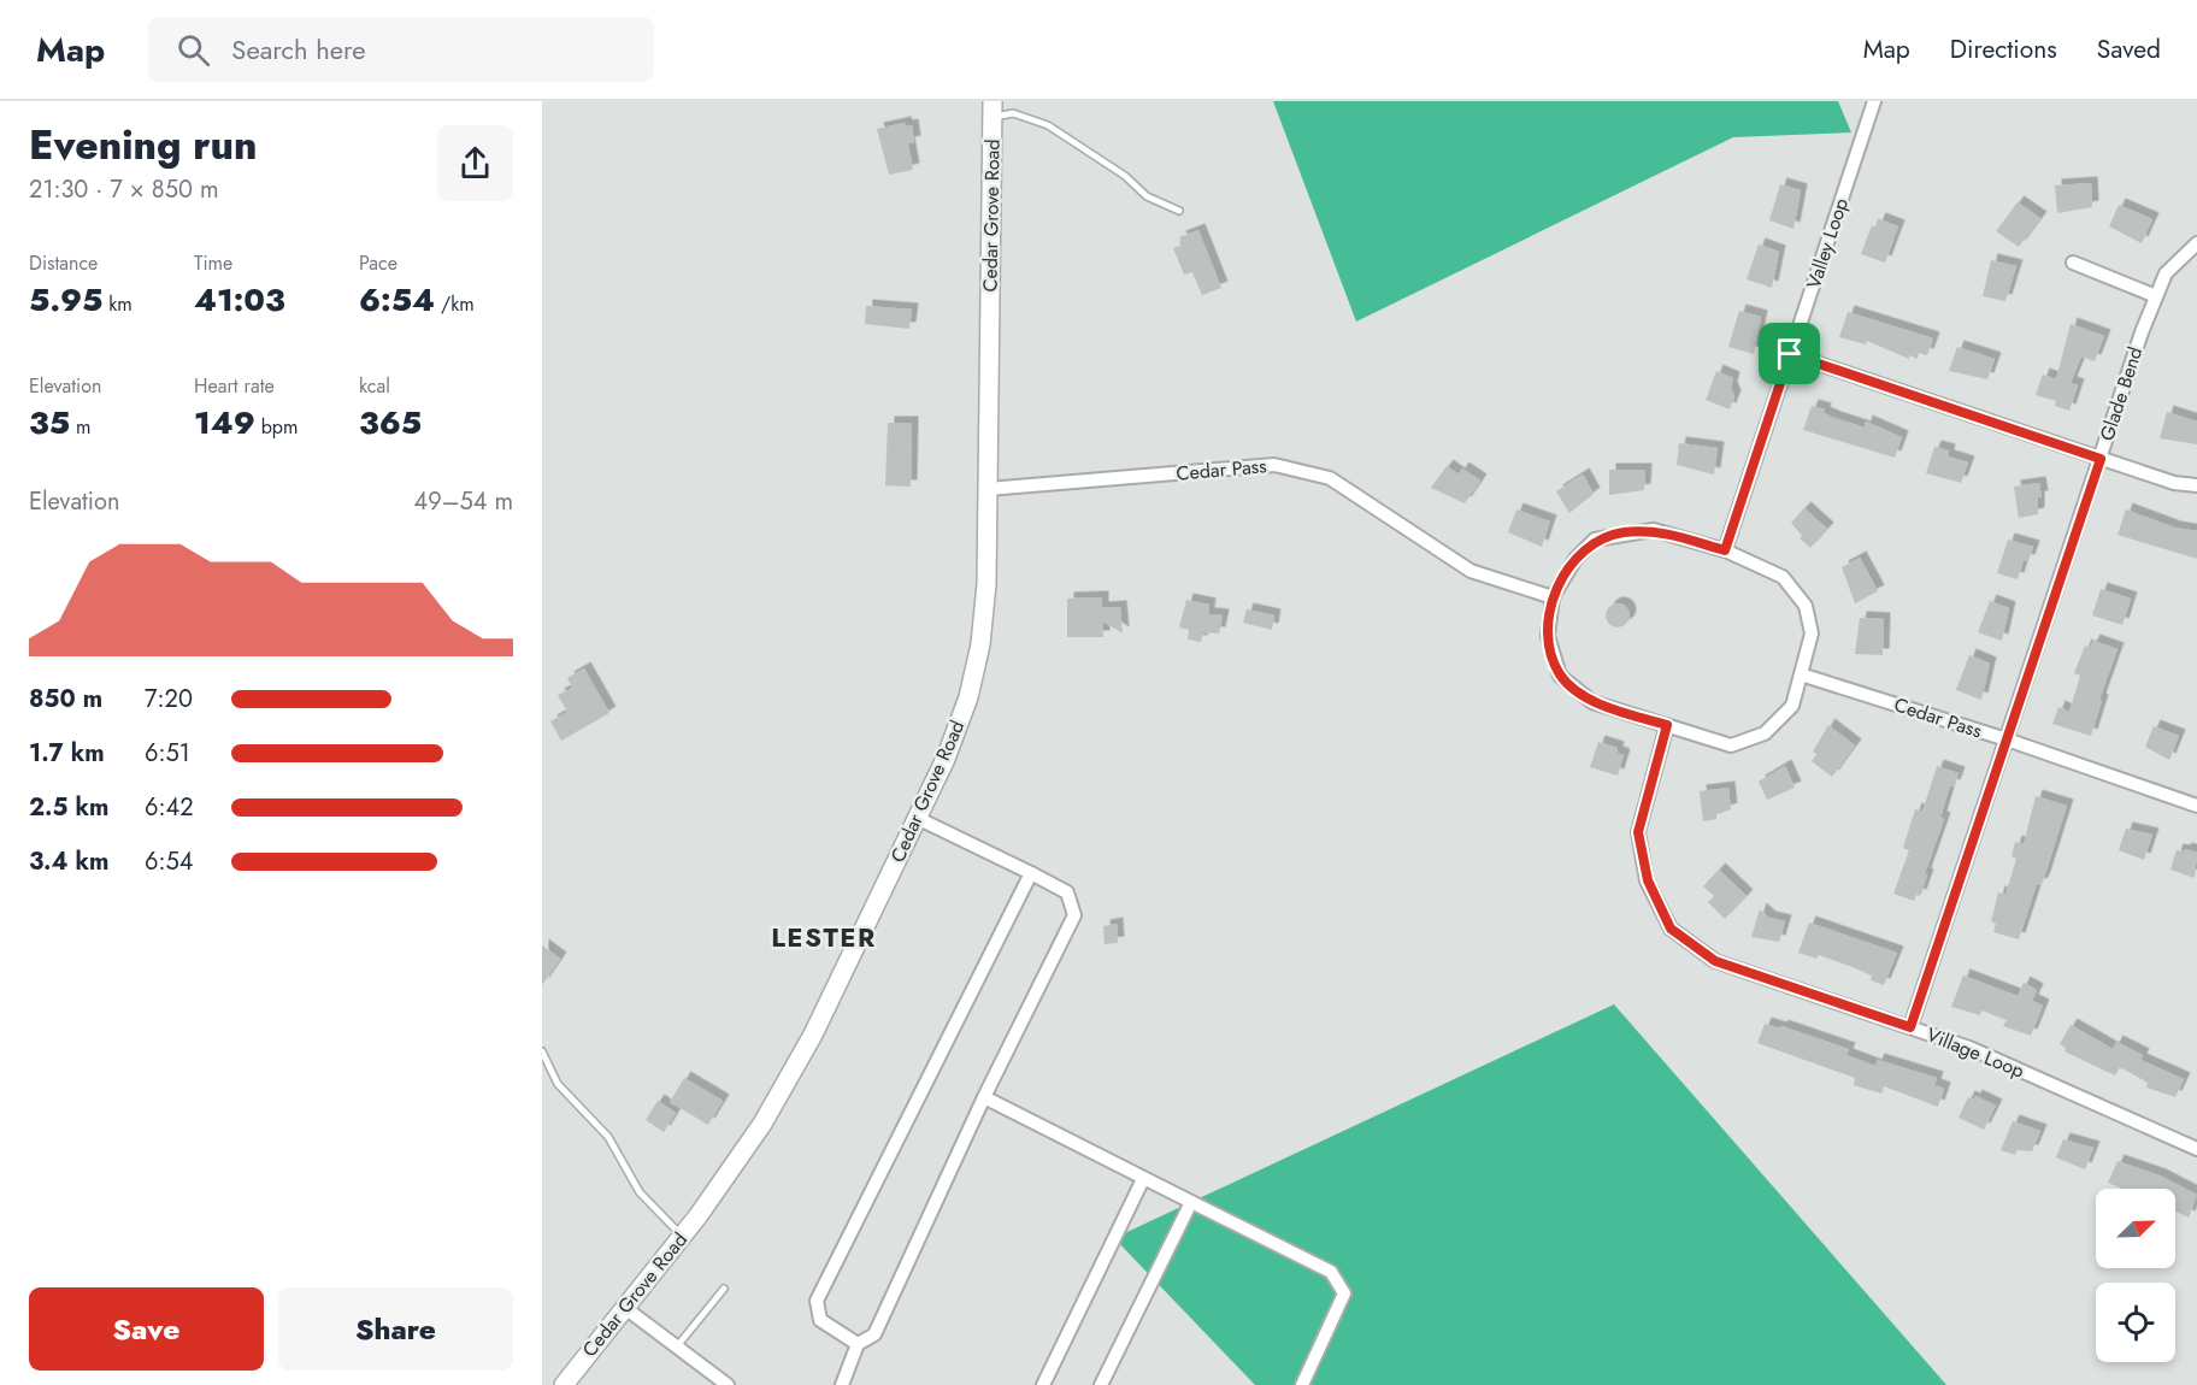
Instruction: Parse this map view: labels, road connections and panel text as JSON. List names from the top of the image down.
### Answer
{
  "streets": {
    "main road": ["Cedar Grove Road"],
    "street": [
      "Valley Loop",
      "Glade Bend",
      "Cedar Pass",
      "Village Loop"
    ]
  },
  "crossings": [
    ["Cedar Grove Road", "Cedar Pass"],
    ["Valley Loop", "Cedar Pass"],
    ["Valley Loop", "Village Loop"],
    ["Glade Bend", "Cedar Pass"],
    ["Glade Bend", "Village Loop"],
    ["Cedar Pass", "Village Loop"]
  ],
  "districts": ["LESTER"],
  "north": "top right",
  "page": {
    "header": "Map",
    "search": "Search here",
    "nav": ["Map", "Directions", "Saved"],
    "heading": ["Evening run", "21:30 · 7 × 850 m"],
    "stats": [
      ["Distance", "5.95 km"],
      ["Time", "41:03"],
      ["Pace", "6:54 /km"],
      ["Elevation", "35 m"],
      ["Heart rate", "149 bpm"],
      ["kcal", "365"]
    ],
    "chart": ["Elevation", "49–54 m"],
    "list": [
      {
        "name": "850 m",
        "note": "7:20"
      },
      {
        "name": "1.7 km",
        "note": "6:51"
      },
      {
        "name": "2.5 km",
        "note": "6:42"
      },
      {
        "name": "3.4 km",
        "note": "6:54"
      }
    ],
    "buttons": ["Save", "Share"]
  }
}
